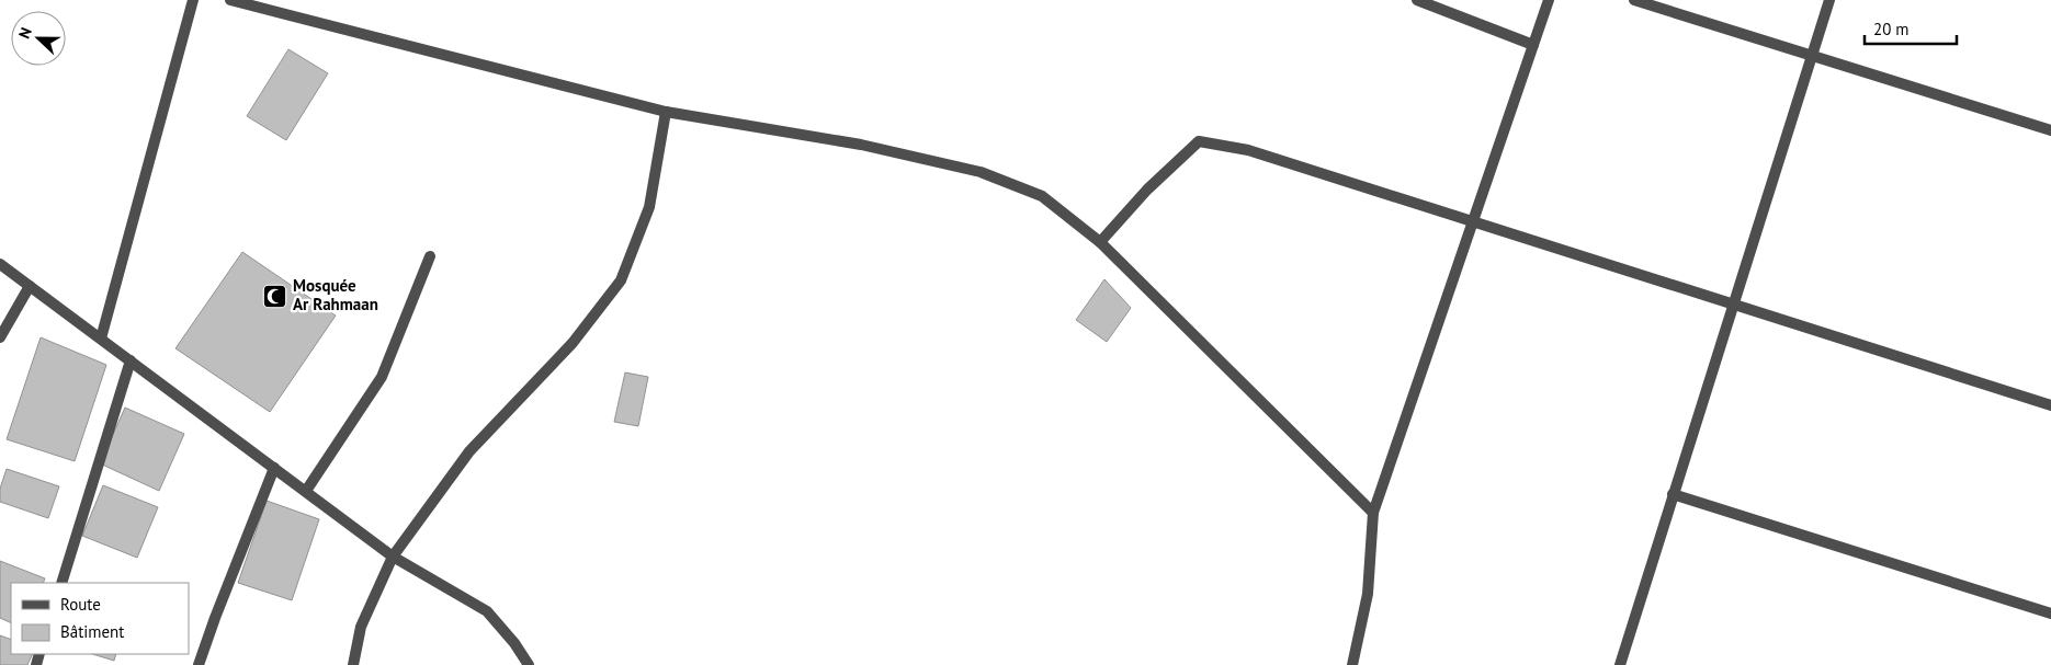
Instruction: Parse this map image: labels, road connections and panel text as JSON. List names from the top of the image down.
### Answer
{
  "places": {
    "mosque": ["Mosquée Ar Rahmaan"]
  },
  "legend": ["Route", "Bâtiment"],
  "scale_bar": "20 m",
  "north": "left"
}
